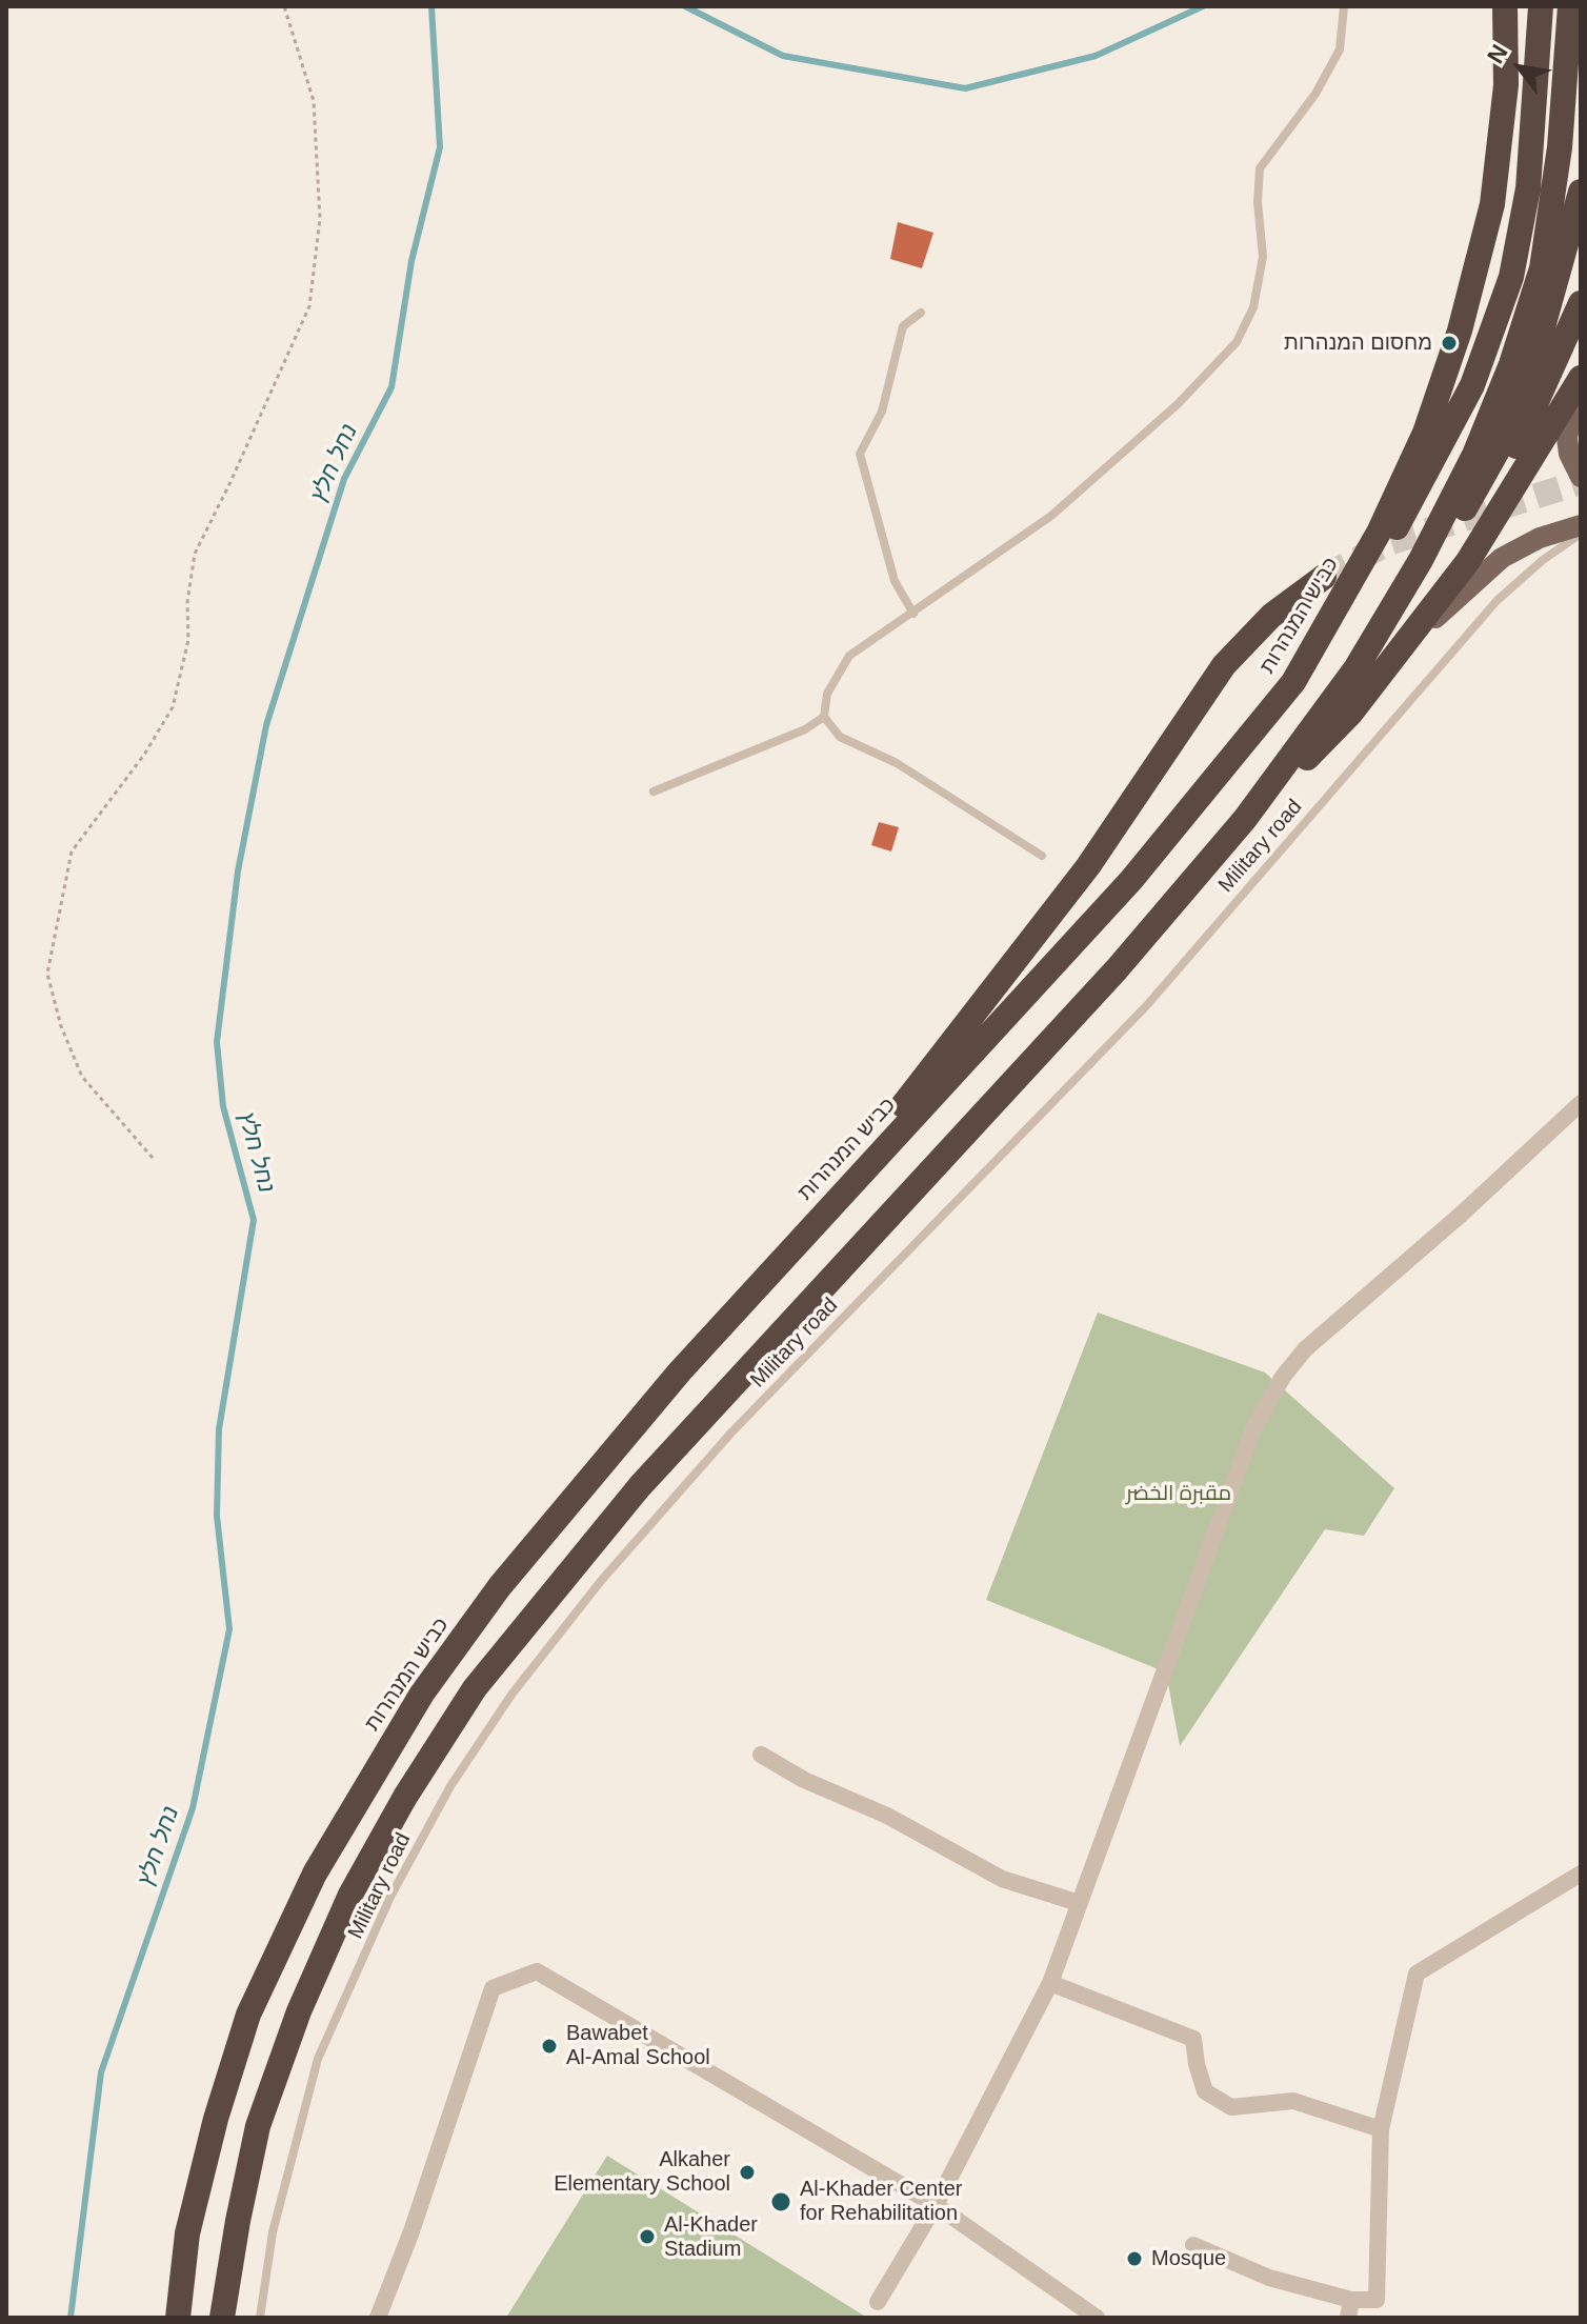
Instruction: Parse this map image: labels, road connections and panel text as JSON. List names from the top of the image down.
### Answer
{
  "streets": {
    "highway": ["כביש המנהרות"],
    "lane": ["Military road"]
  },
  "water": ["נחל חלץ"],
  "parks": ["مقبرة الخضر"],
  "places": [
    "מחסום המנהרות",
    "Bawabet Al-Amal School",
    "Alkaher Elementary School",
    "Al-Khader Center for Rehabilitation",
    "Al-Khader Stadium",
    "Mosque"
  ],
  "north": "top left"
}
